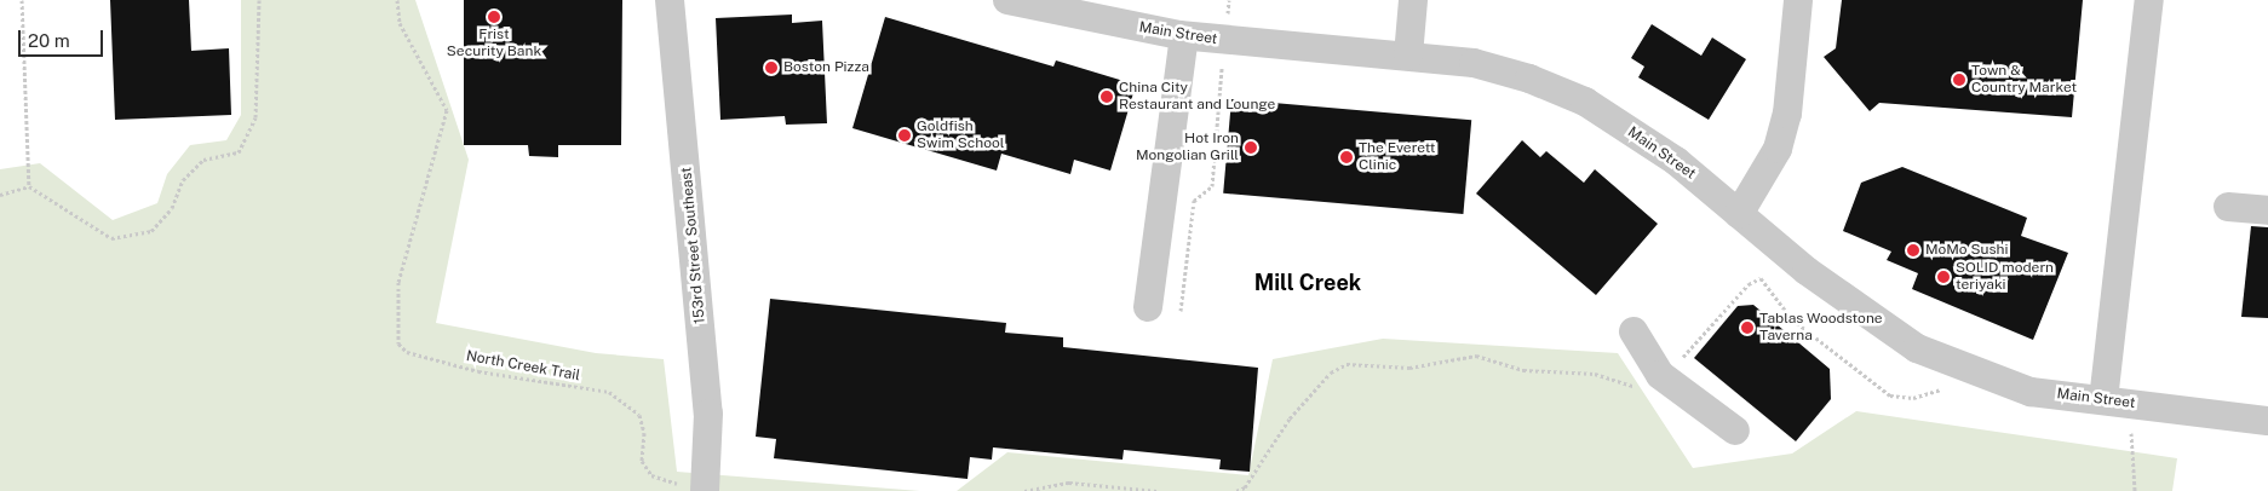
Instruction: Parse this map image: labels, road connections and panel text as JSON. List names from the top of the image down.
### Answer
{
  "streets": {
    "street": ["Main Street", "153rd Street Southeast"],
    "path": ["North Creek Trail"]
  },
  "crossings": [
    ["153rd Street Southeast", "North Creek Trail"]
  ],
  "districts": ["Mill Creek"],
  "places": [
    "Frist Security Bank",
    "Boston Pizza",
    "Town & Country Market",
    "China City Restaurant and Lounge",
    "Goldfish Swim School",
    "Hot Iron Mongolian Grill",
    "The Everett Clinic",
    "MoMo Sushi",
    "SOLID modern teriyaki",
    "Tablas Woodstone Taverna"
  ],
  "scale_bar": "20 m"
}
